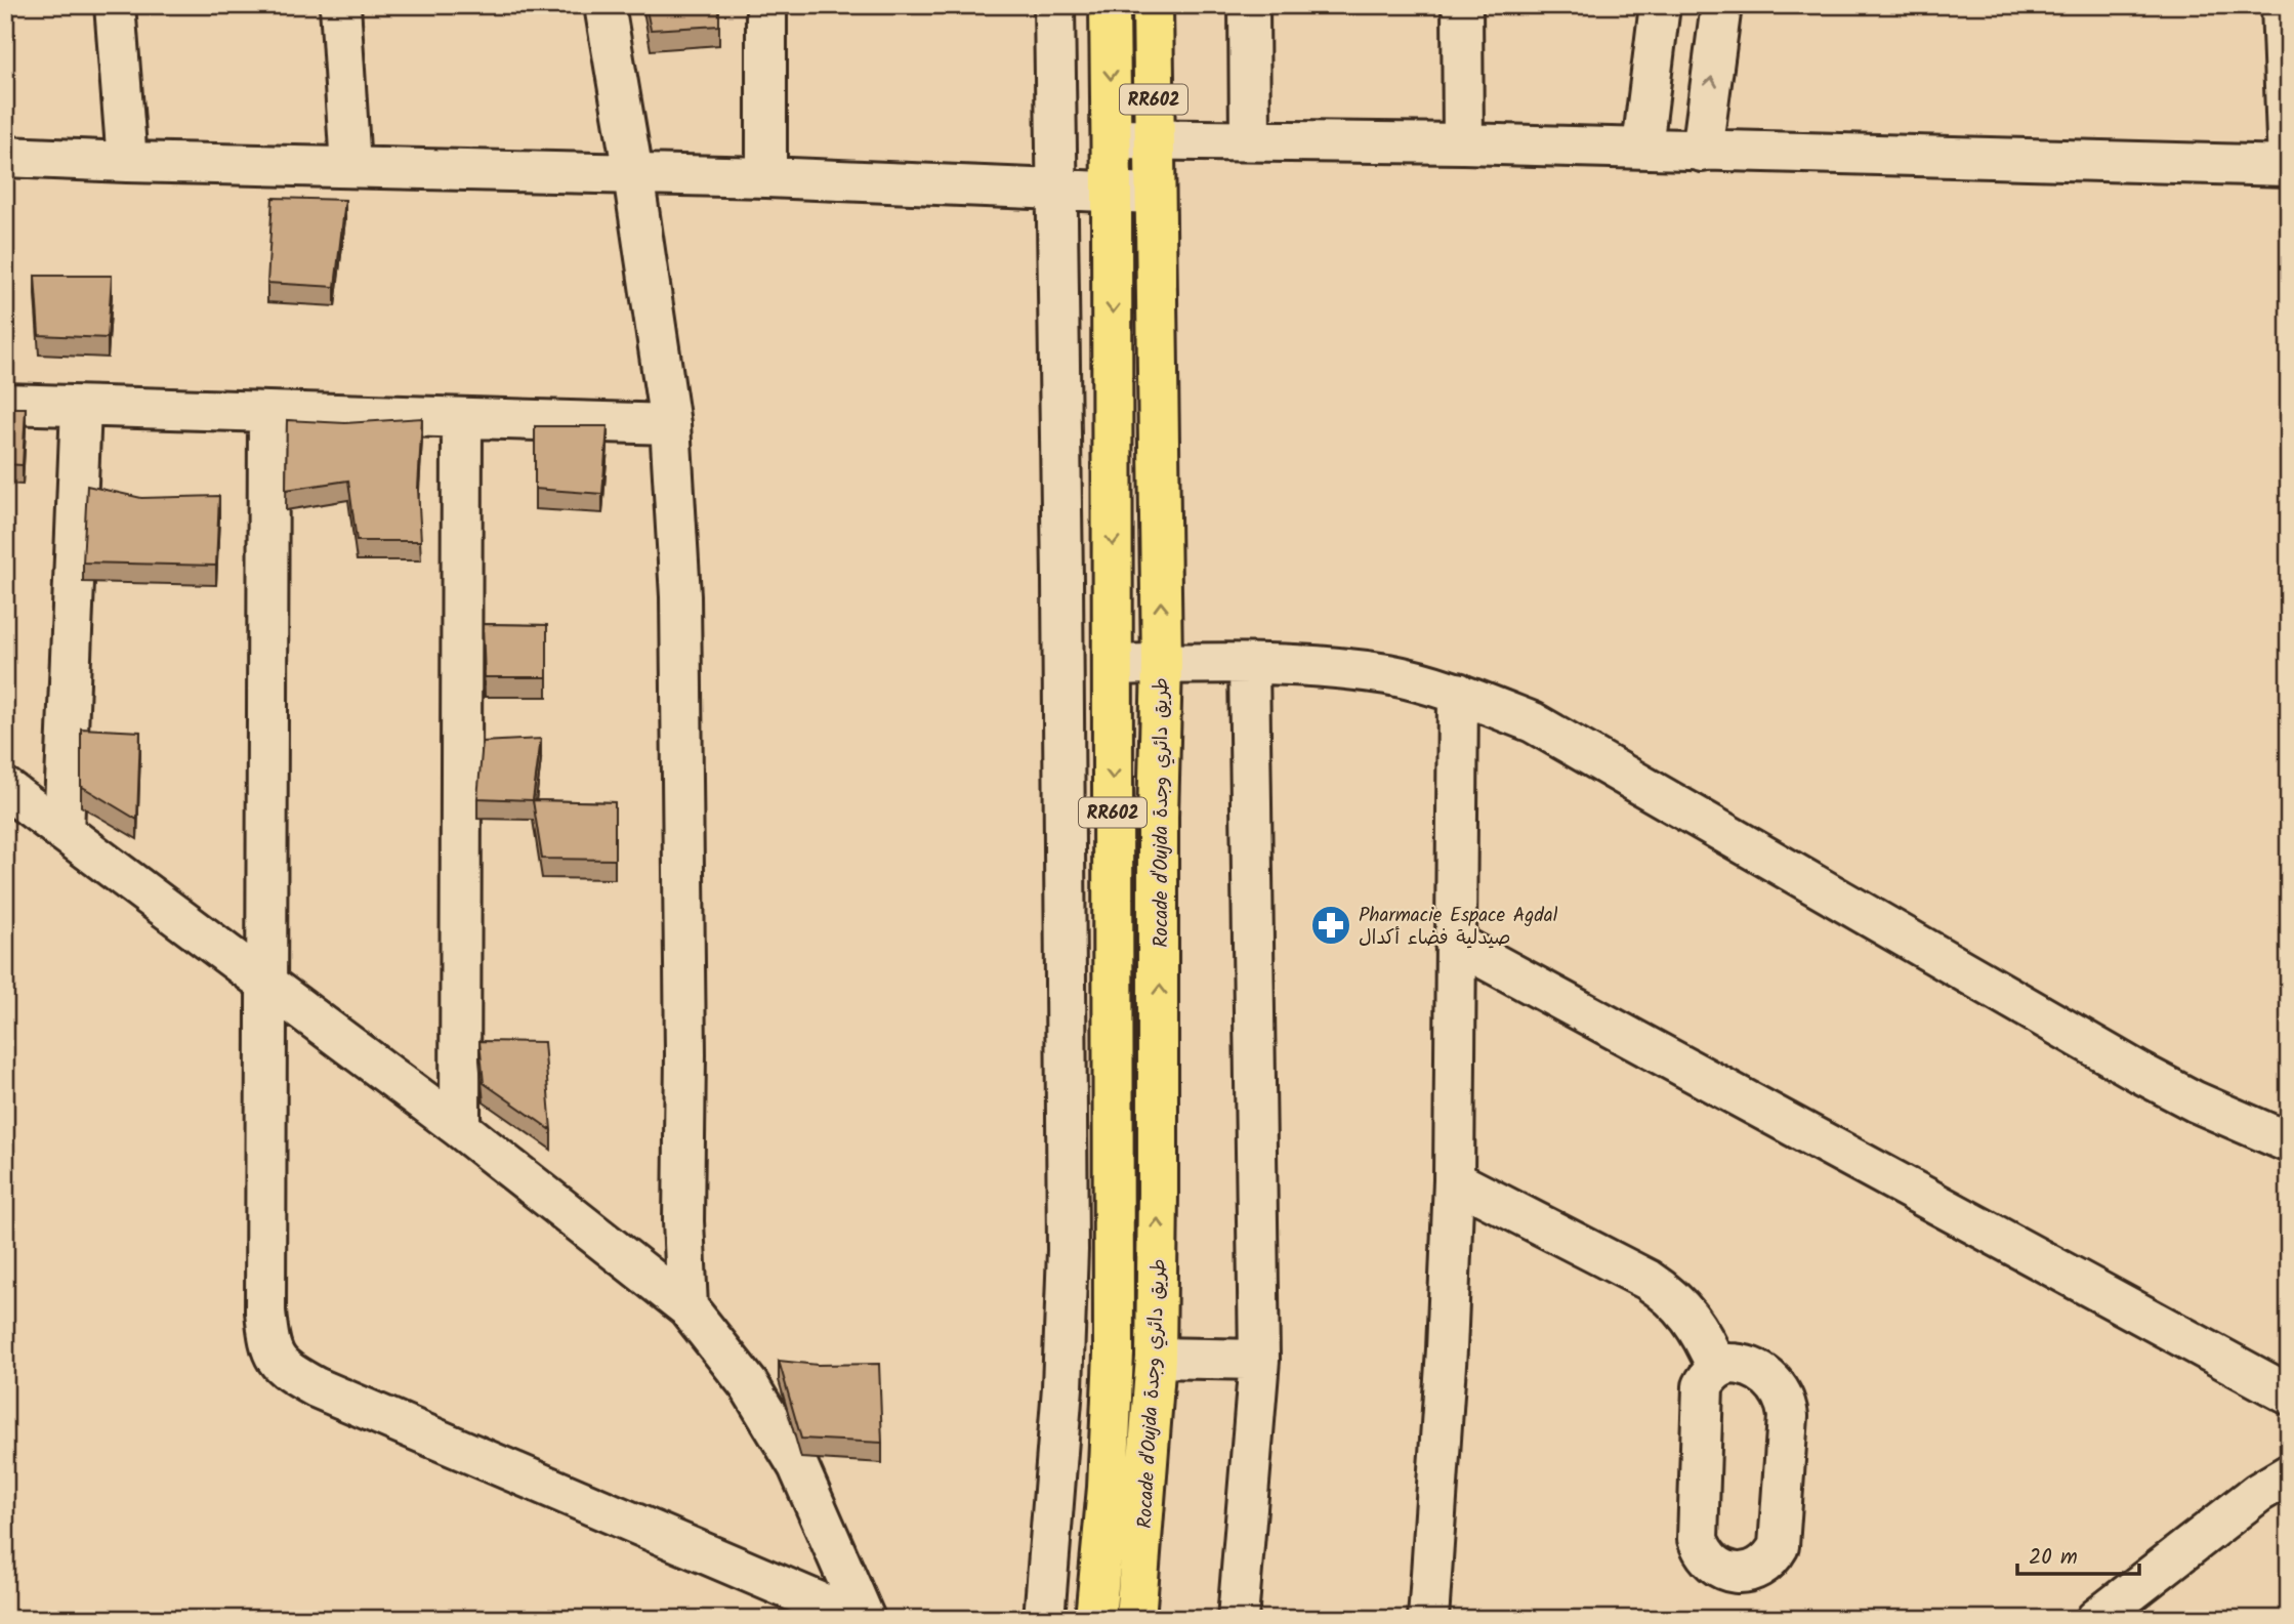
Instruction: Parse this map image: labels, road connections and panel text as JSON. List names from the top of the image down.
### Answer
{
  "streets": {
    "highway": ["RR602", "Rocade d'Oujda طريق دائري وجدة"]
  },
  "places": {
    "pharmacy": ["Pharmacie Espace Agdal صيدلية فضاء أكدال"]
  },
  "scale_bar": "20 m"
}
